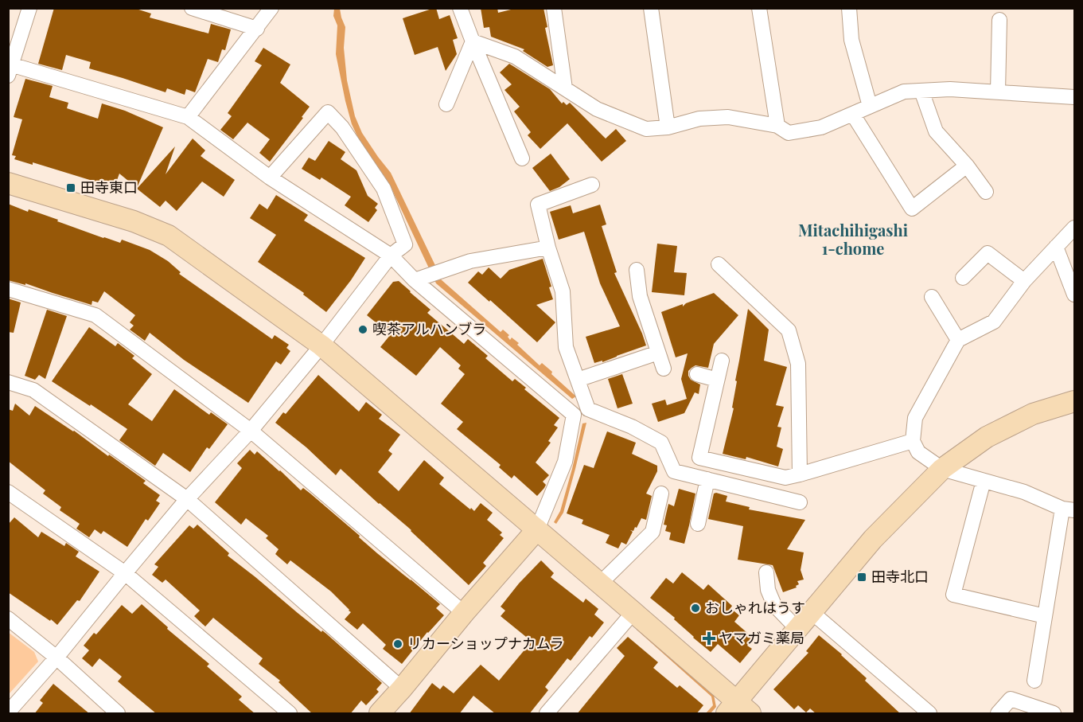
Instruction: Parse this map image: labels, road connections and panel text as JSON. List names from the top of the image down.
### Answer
{
  "districts": ["Mitachihigashi 1-chome"],
  "places": {
    "transit": ["田寺東口", "田寺北口"],
    "other": ["喫茶アルハンブラ", "おしゃれはうす", "リカーショップナカムラ"],
    "health": ["ヤマガミ薬局"]
  }
}
